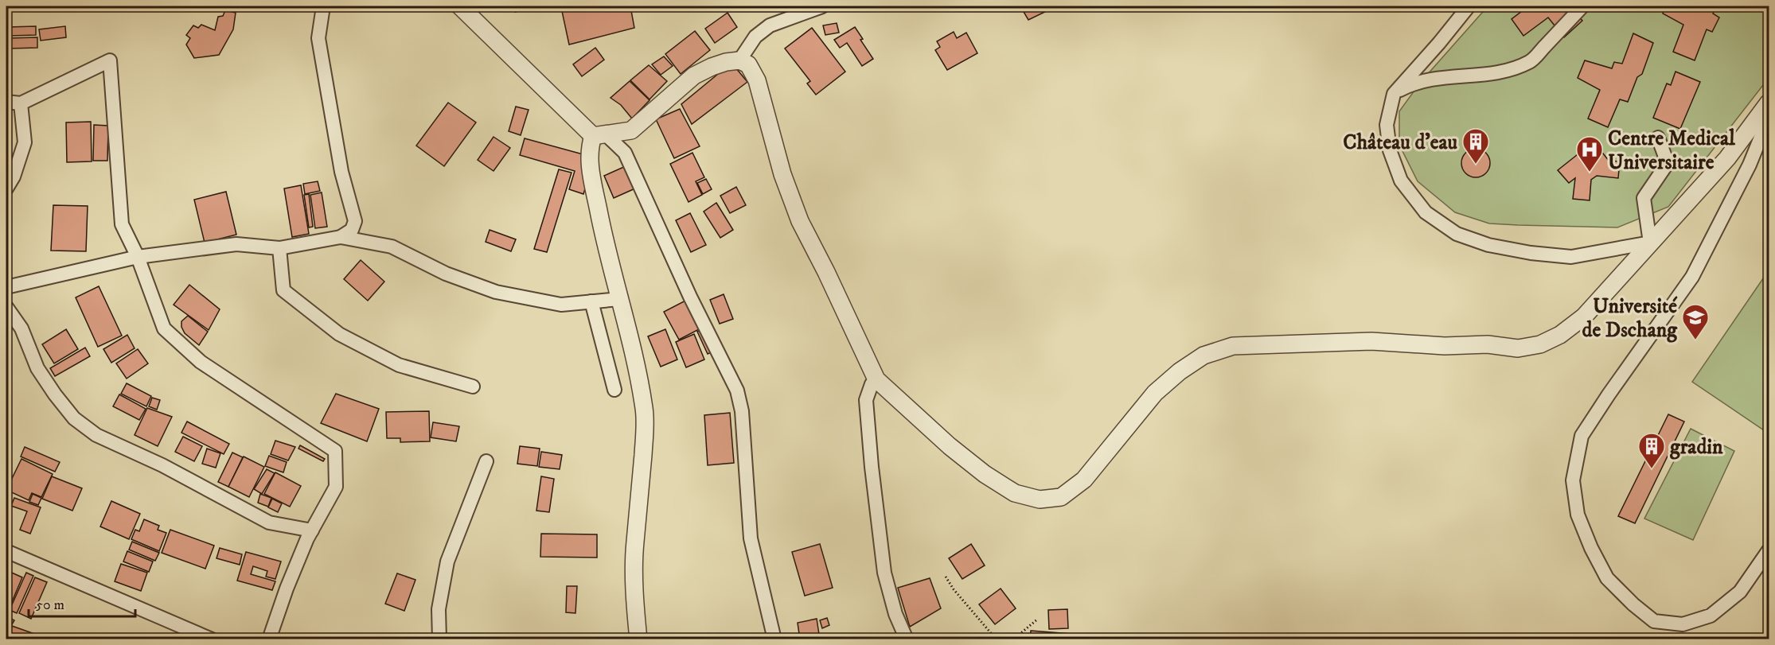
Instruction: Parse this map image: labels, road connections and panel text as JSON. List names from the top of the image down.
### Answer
{
  "places": {
    "building": ["Château d'eau", "gradin"],
    "hospital": ["Centre Medical Universitaire"],
    "school or university": ["Université de Dschang"]
  },
  "scale_bar": "50 m"
}
